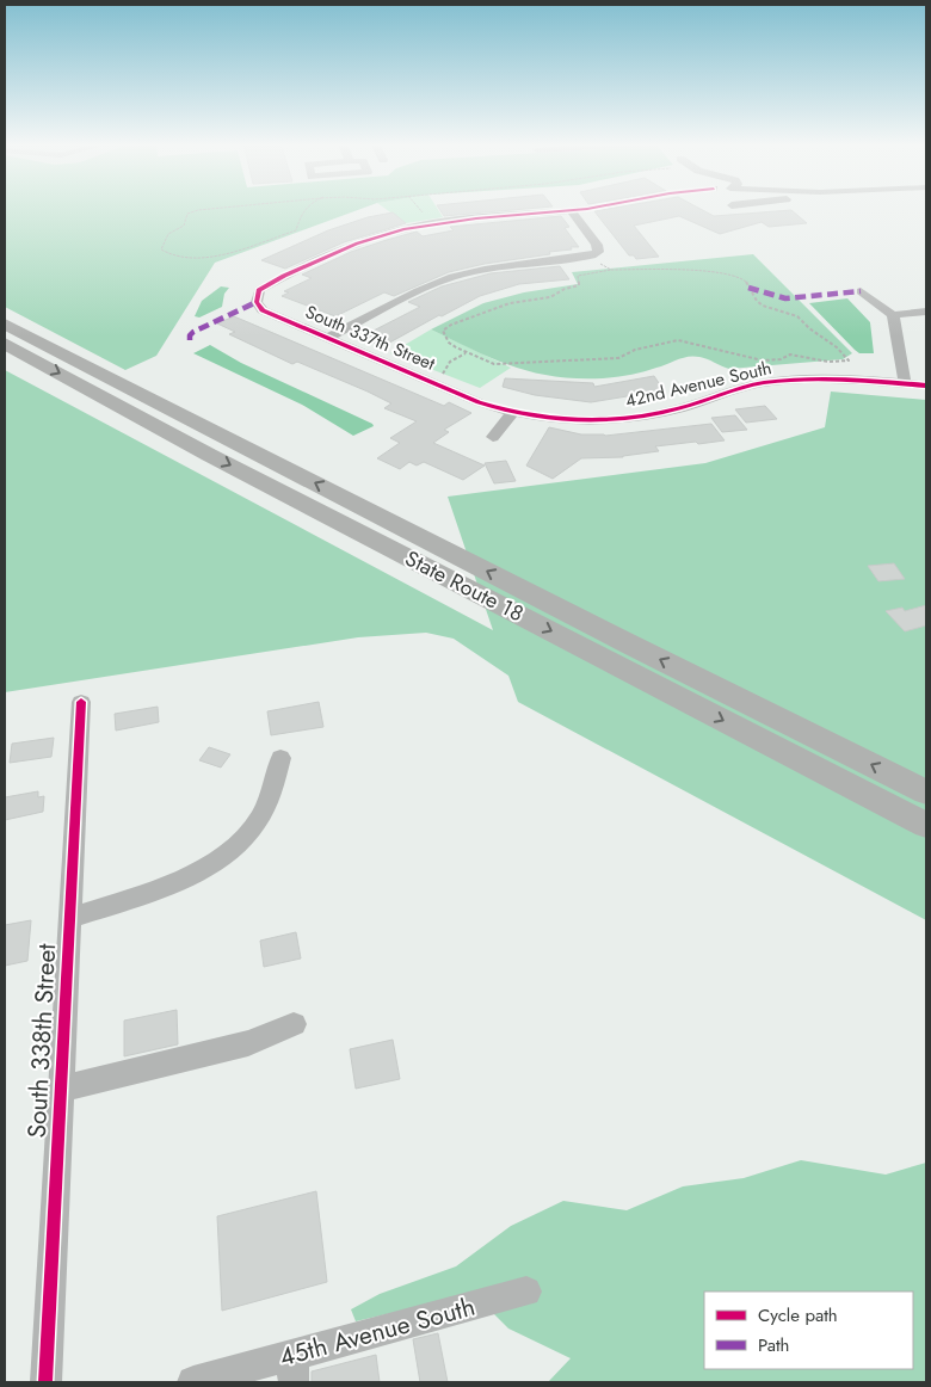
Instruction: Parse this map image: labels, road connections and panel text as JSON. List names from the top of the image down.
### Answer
{
  "streets": {
    "highway": ["State Route 18"],
    "street": [
      "South 337th Street",
      "42nd Avenue South",
      "South 338th Street",
      "45th Avenue South"
    ]
  },
  "crossings": [
    ["South 337th Street", "42nd Avenue South"]
  ],
  "legend": ["Cycle path", "Path"]
}
